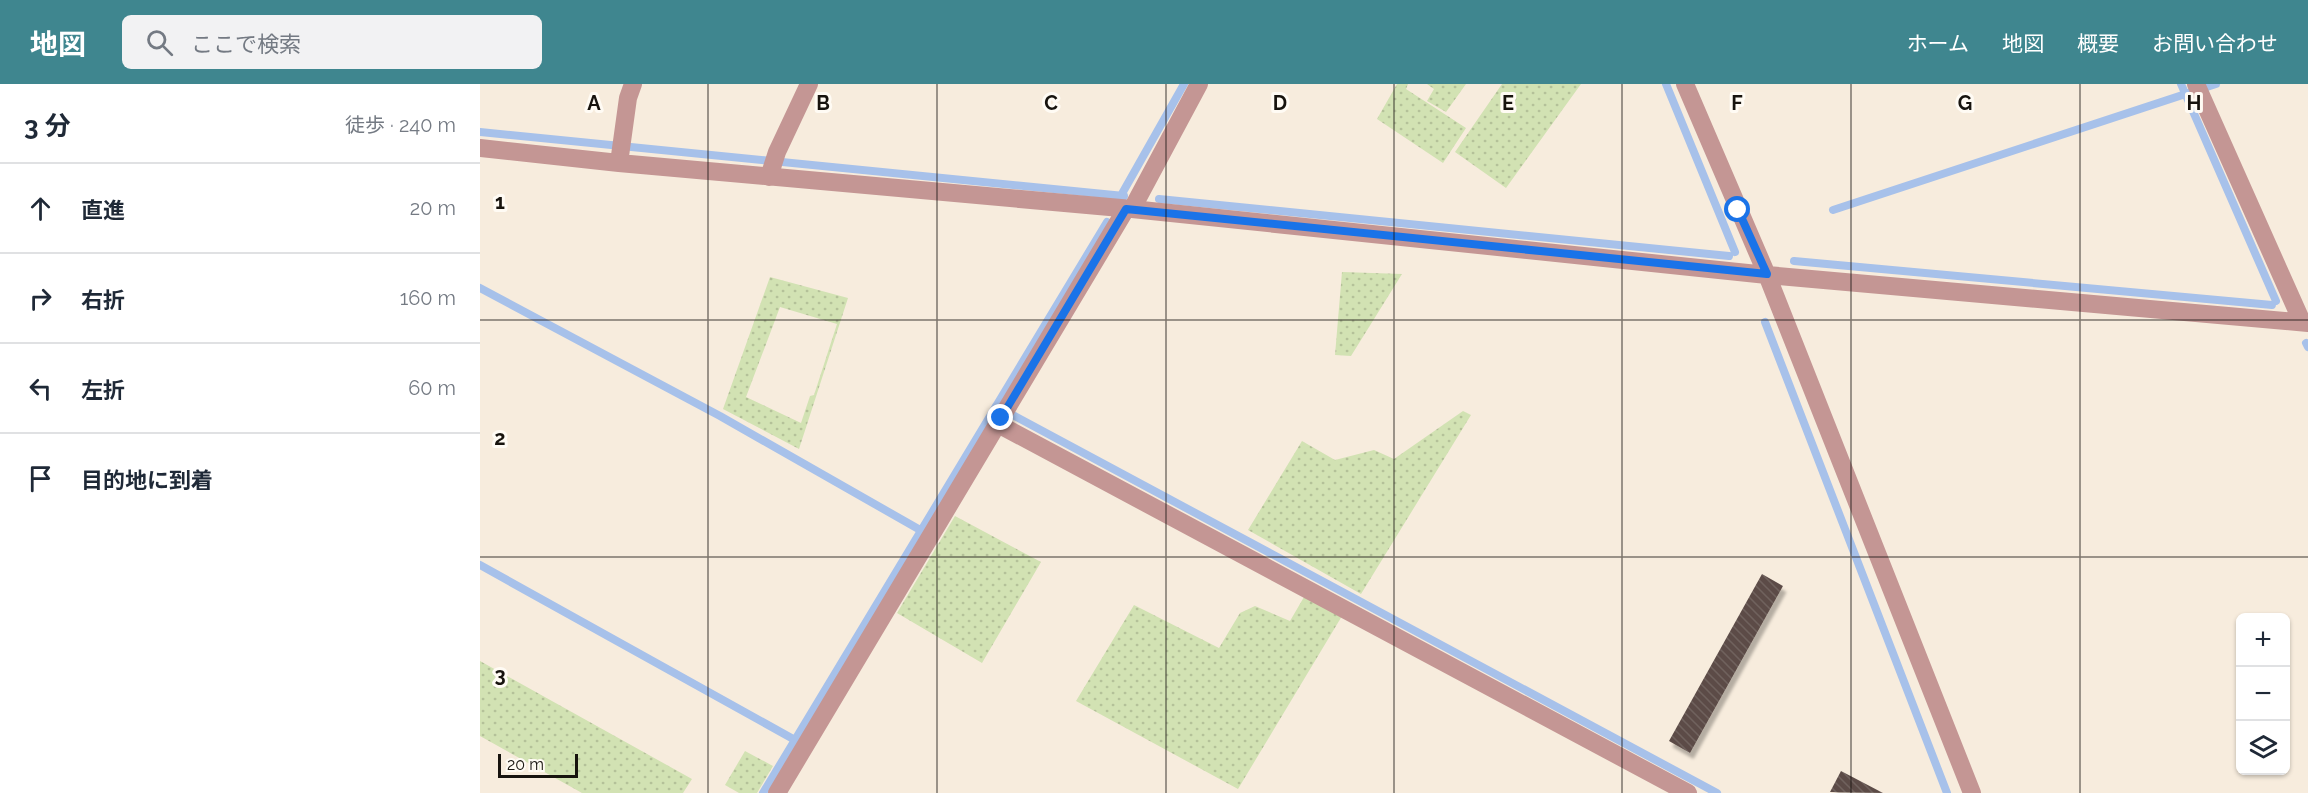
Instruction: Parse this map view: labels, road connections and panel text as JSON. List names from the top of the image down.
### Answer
{
  "scale_bar": "20 m",
  "page": {
    "header": "地図",
    "search": "ここで検索",
    "nav": [
      "ホーム",
      "地図",
      "概要",
      "お問い合わせ"
    ],
    "heading": ["3 分", "徒歩 · 240 m"],
    "list": [
      ["直進", "20 m"],
      ["右折", "160 m"],
      ["左折", "60 m"],
      "目的地に到着"
    ],
    "map_buttons": ["+", "−"],
    "scale": "20 m"
  },
  "grid": {
    "columns": [
      "A",
      "B",
      "C",
      "D",
      "E",
      "F",
      "G",
      "H"
    ],
    "rows": ["1", "2", "3"]
  }
}
